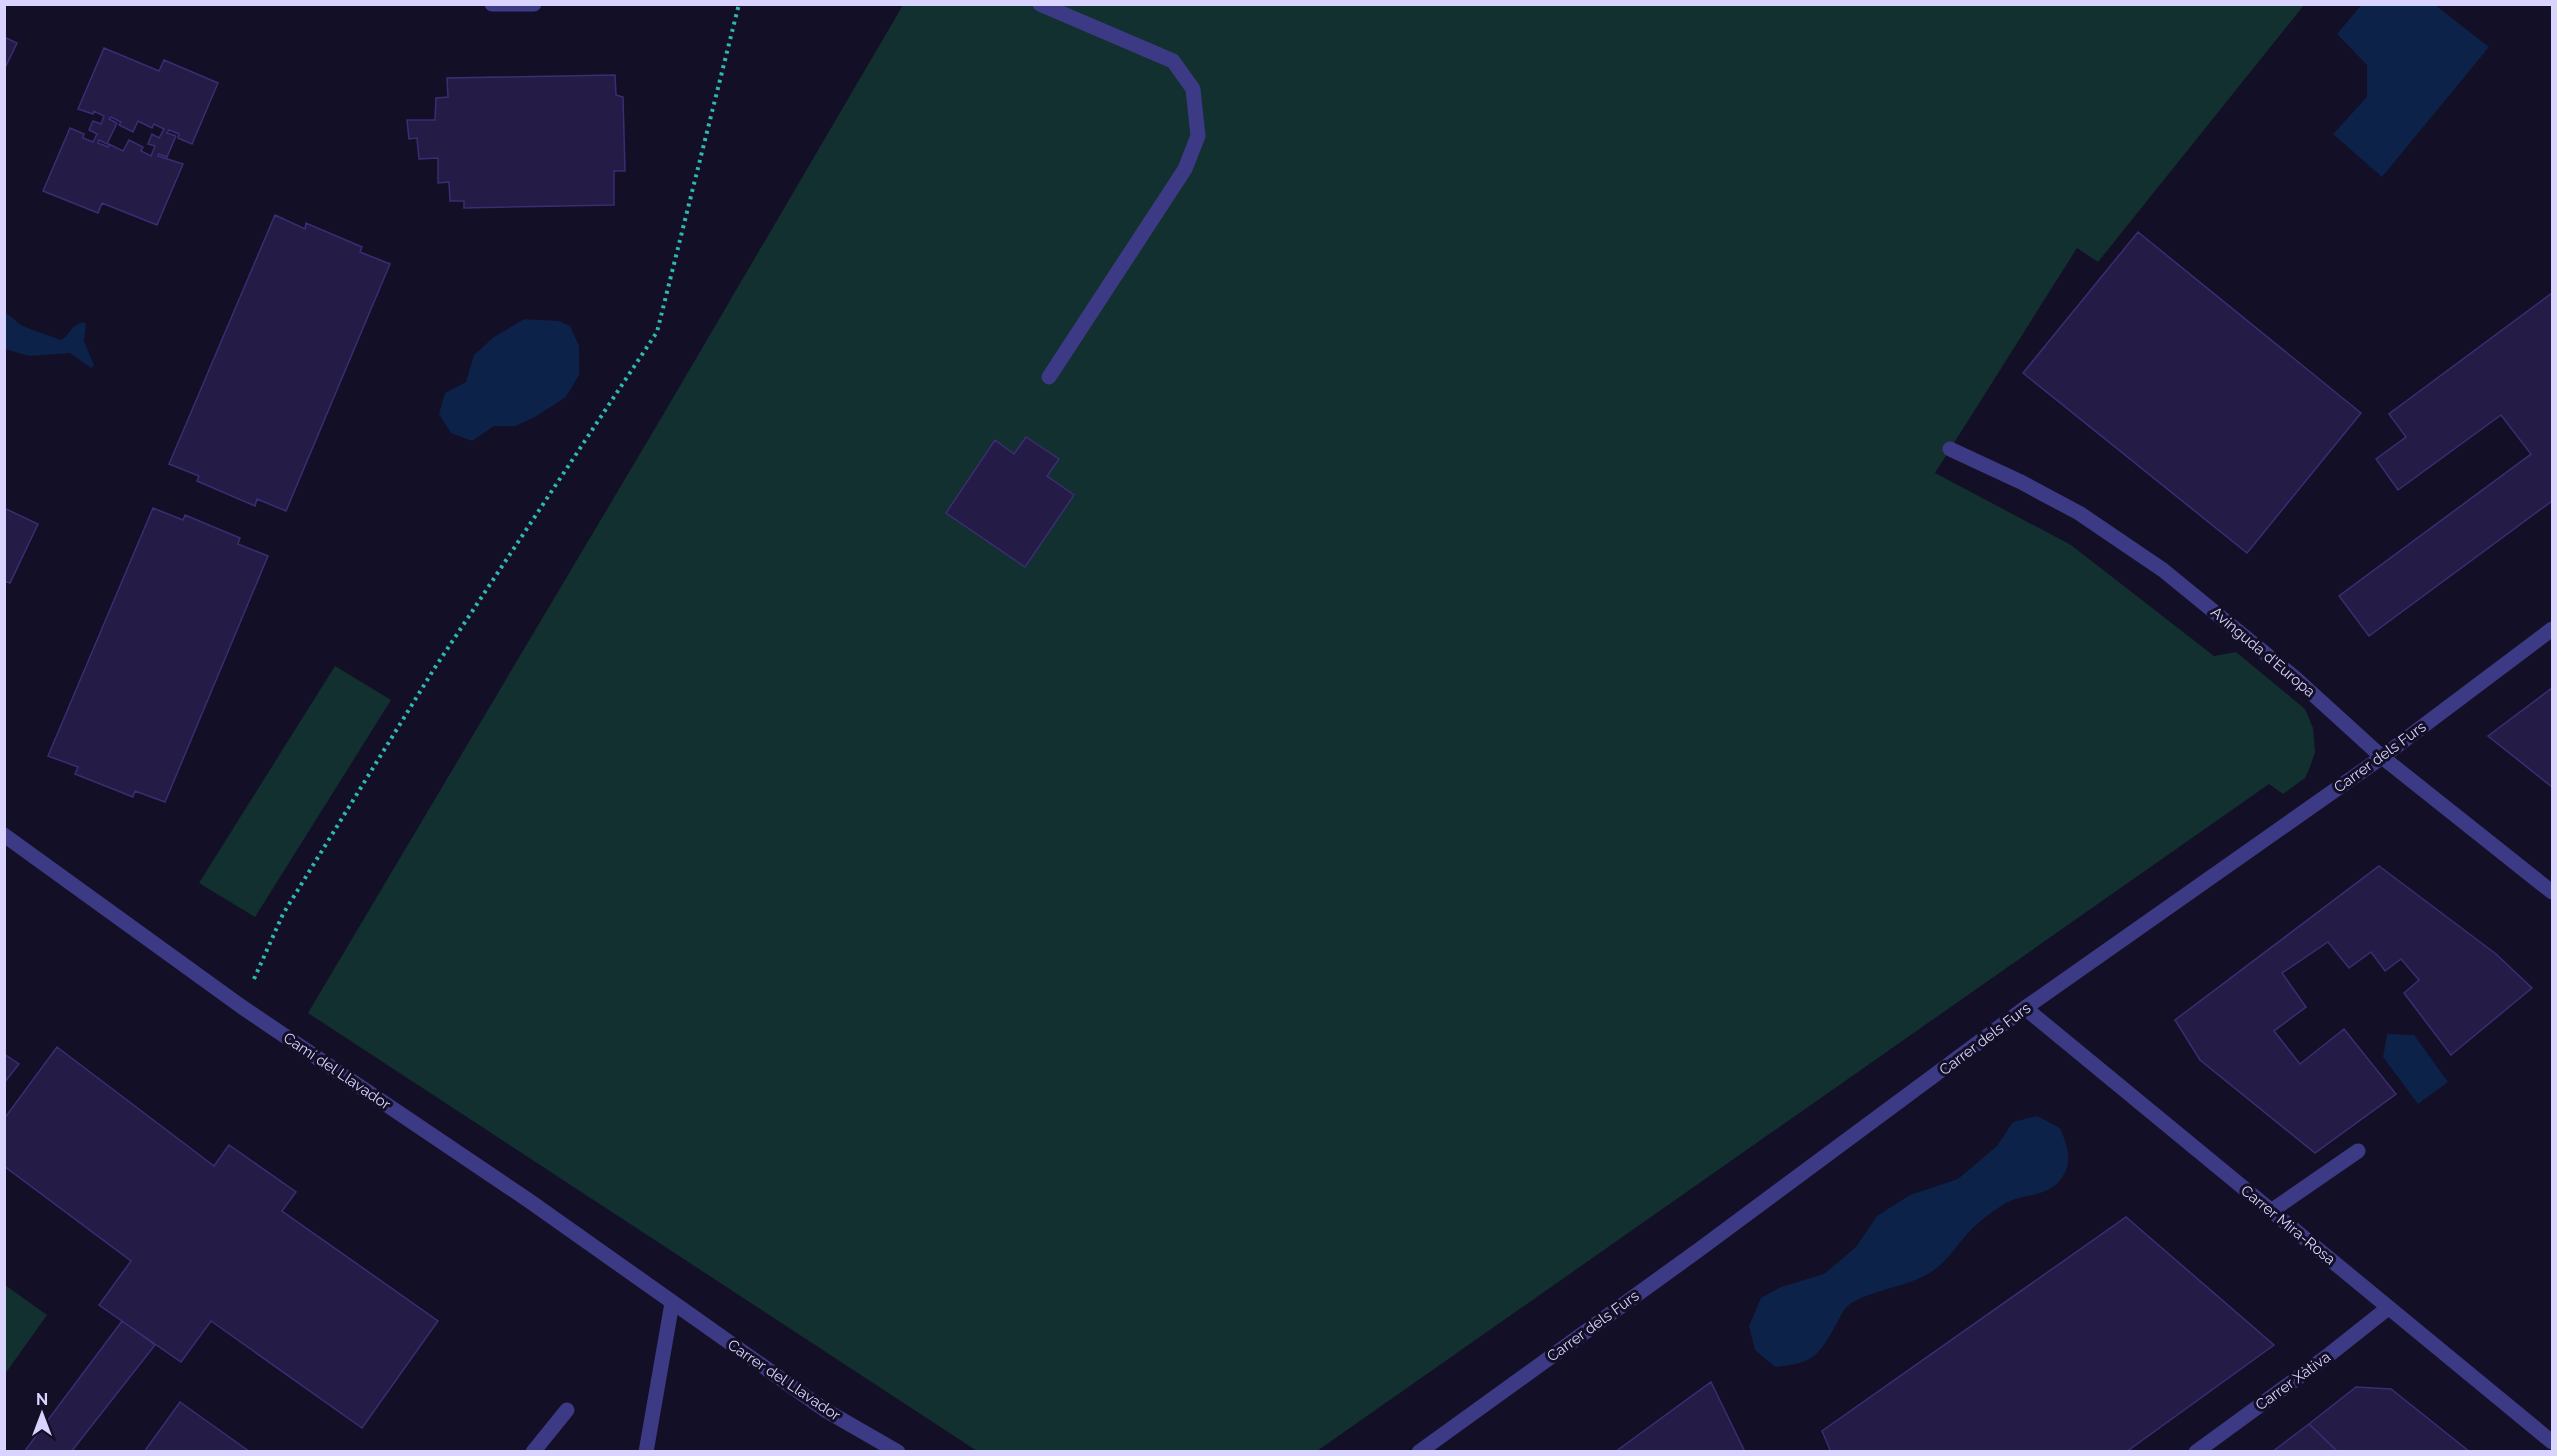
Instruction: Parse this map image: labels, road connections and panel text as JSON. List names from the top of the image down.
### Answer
{
  "streets": {
    "street": [
      "Avinguda d'Europa",
      "Carrer dels Furs",
      "Camí del Llavador",
      "Carrer Mira-Rosa",
      "Carrer del Llavador",
      "Carrer Xàtiva"
    ]
  },
  "crossings": [
    ["Avinguda d'Europa", "Carrer dels Furs"],
    ["Carrer dels Furs", "Carrer Mira-Rosa"],
    ["Camí del Llavador", "Carrer del Llavador"],
    ["Carrer Mira-Rosa", "Carrer Xàtiva"]
  ],
  "north": "top"
}
